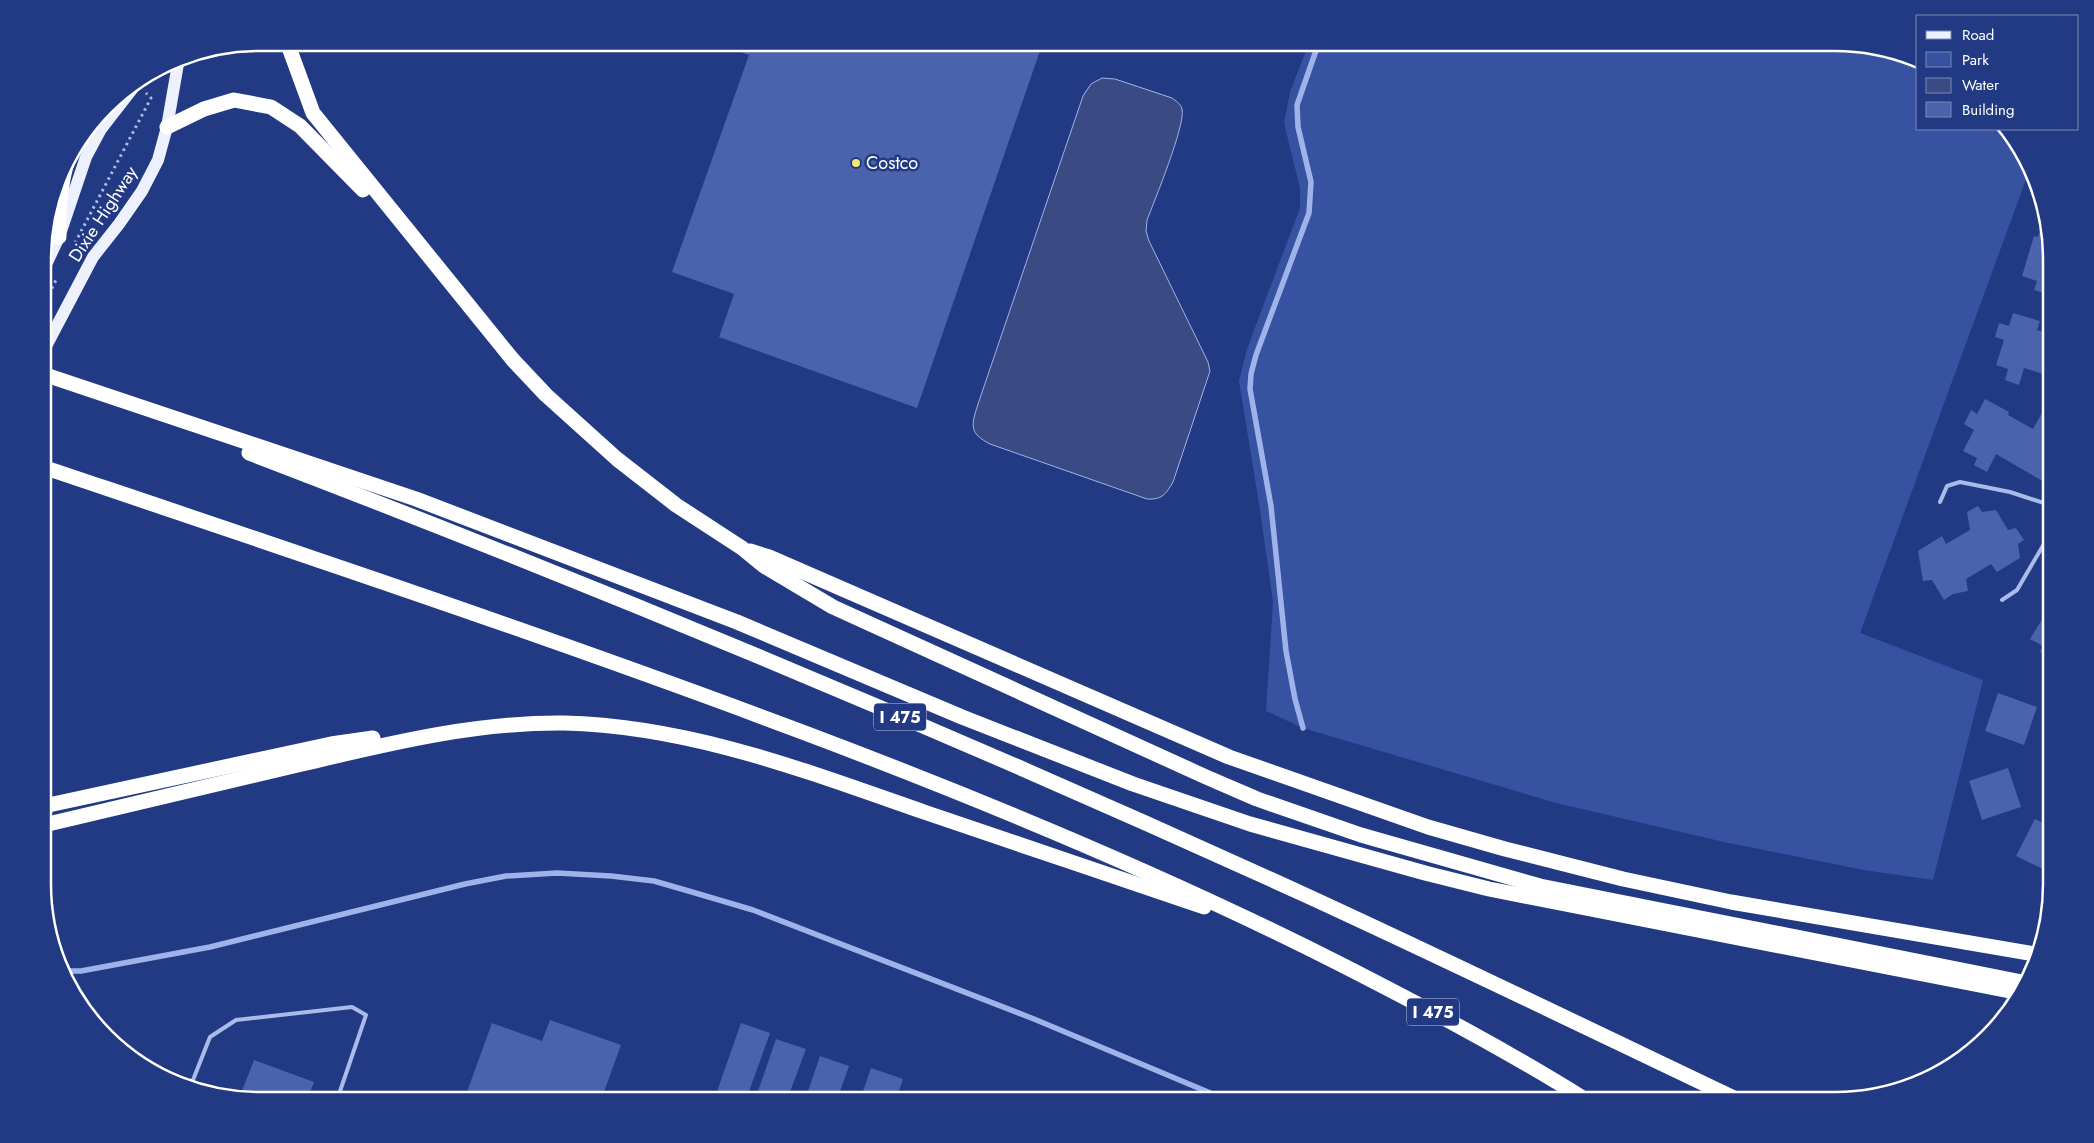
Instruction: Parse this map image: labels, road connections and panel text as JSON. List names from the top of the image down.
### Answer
{
  "streets": {
    "highway": ["I 475"],
    "main road": ["Dixie Highway"]
  },
  "places": ["Costco"],
  "legend": [
    "Road",
    "Park",
    "Water",
    "Building"
  ]
}
